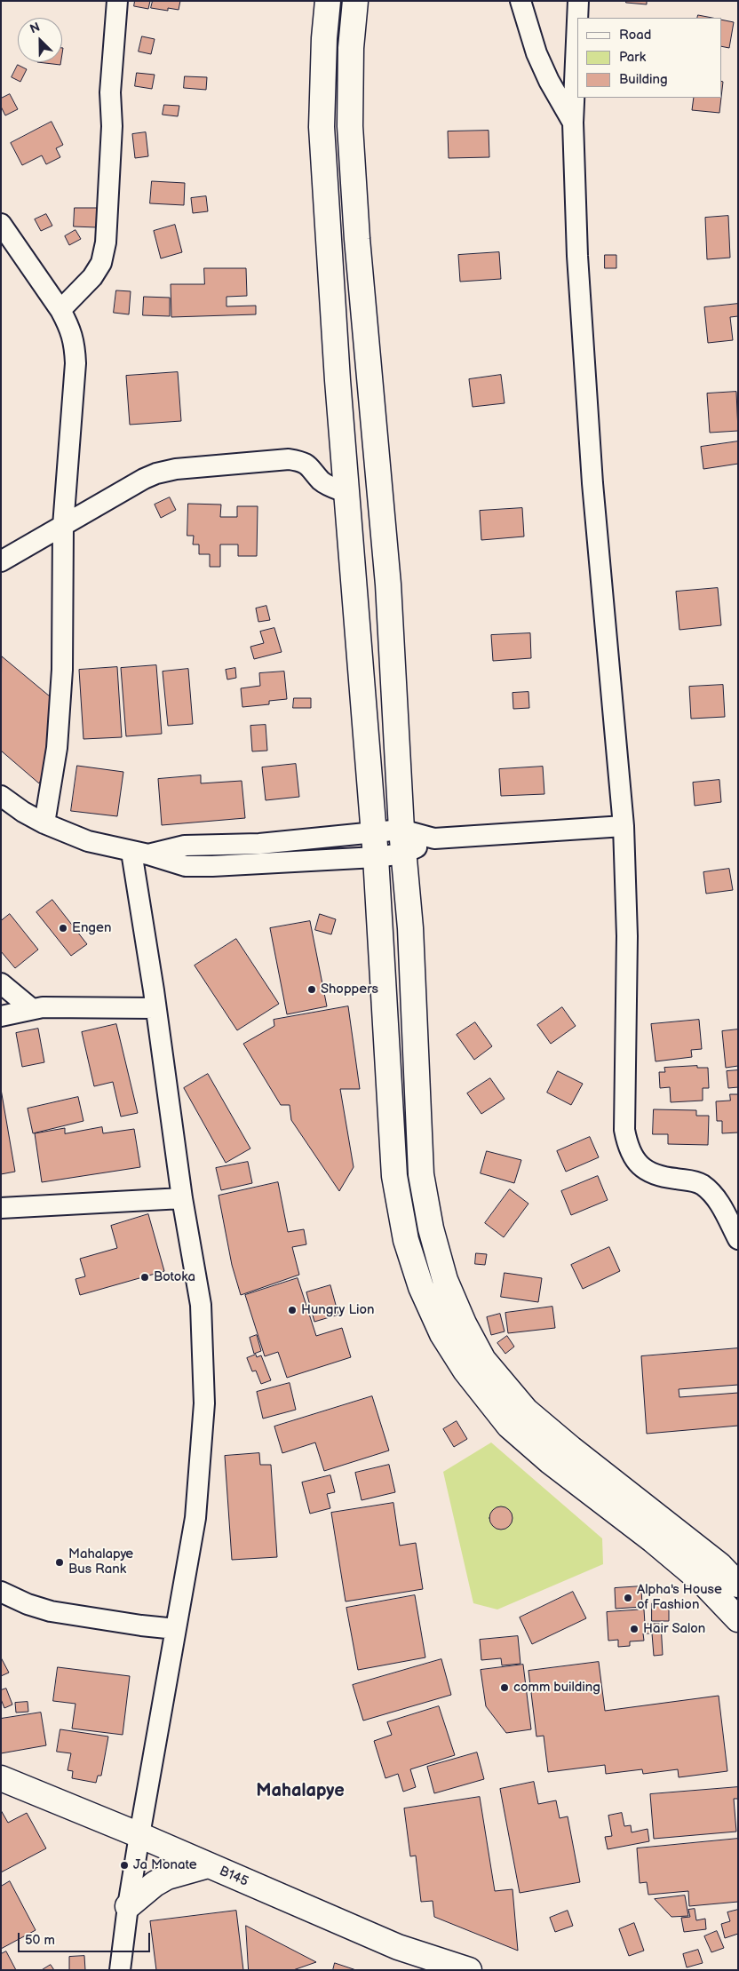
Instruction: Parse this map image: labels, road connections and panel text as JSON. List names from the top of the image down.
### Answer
{
  "streets": {
    "main road": ["B145"]
  },
  "districts": ["Mahalapye"],
  "places": [
    "Engen",
    "Shoppers",
    "Botoka",
    "Hungry Lion",
    "Mahalapye Bus Rank",
    "Alpha's House of Fashion",
    "Hair Salon",
    "comm building",
    "Ja Monate"
  ],
  "legend": ["Road", "Park", "Building"],
  "scale_bar": "50 m",
  "north": "top left"
}
